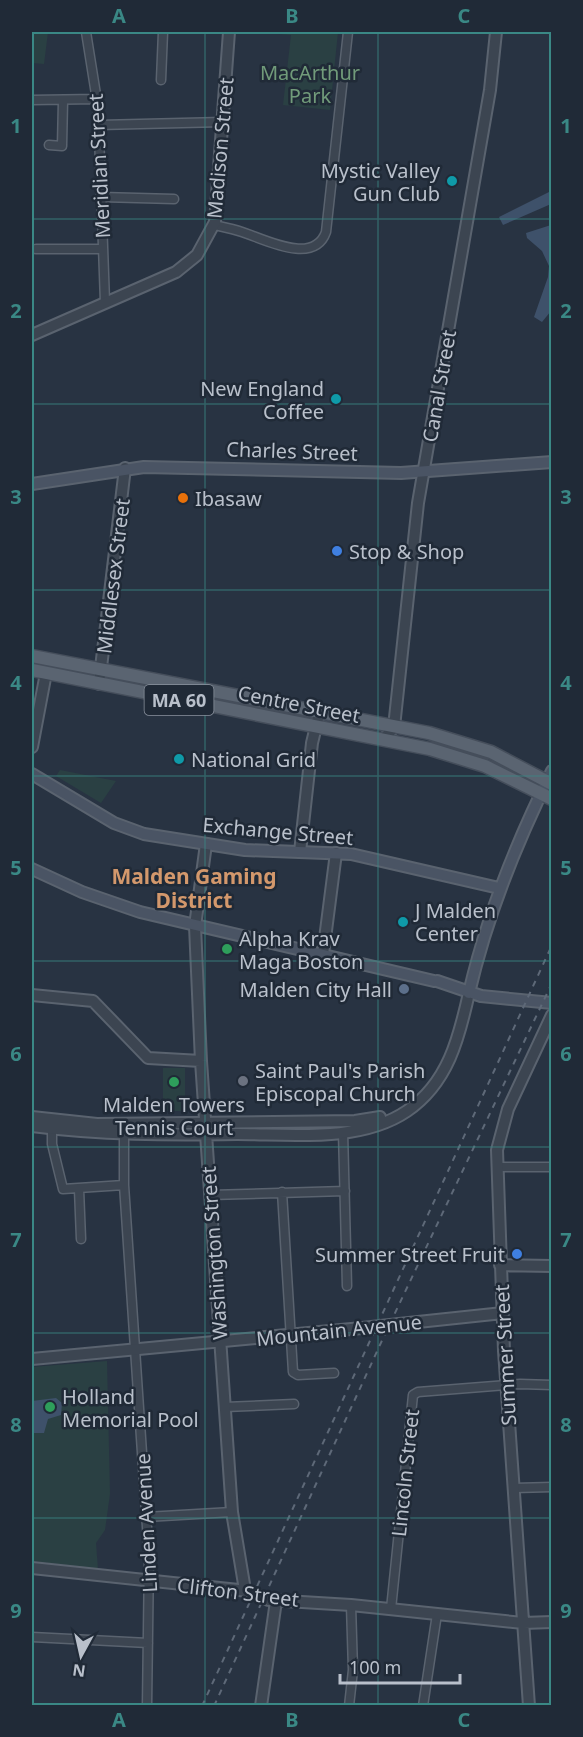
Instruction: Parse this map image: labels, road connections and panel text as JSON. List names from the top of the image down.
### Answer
{
  "streets": {
    "main road": [
      "Charles Street",
      "MA 60",
      "Centre Street",
      "Exchange Street"
    ],
    "street": [
      "Madison Street",
      "Meridian Street",
      "Canal Street",
      "Middlesex Street",
      "Washington Street",
      "Mountain Avenue",
      "Summer Street",
      "Lincoln Street",
      "Linden Avenue",
      "Clifton Street"
    ]
  },
  "crossings": [
    ["Madison Street", "Meridian Street"],
    ["Canal Street", "Charles Street"],
    ["Canal Street", "Centre Street"],
    ["Charles Street", "Middlesex Street"],
    ["Middlesex Street", "Centre Street"],
    ["Exchange Street", "Washington Street"],
    ["Washington Street", "Mountain Avenue"],
    ["Washington Street", "Clifton Street"],
    ["Mountain Avenue", "Summer Street"],
    ["Mountain Avenue", "Linden Avenue"],
    ["Summer Street", "Lincoln Street"],
    ["Summer Street", "Clifton Street"],
    ["Lincoln Street", "Clifton Street"],
    ["Linden Avenue", "Clifton Street"]
  ],
  "districts": ["Malden Gaming District"],
  "parks": ["MacArthur Park"],
  "places": [
    "Mystic Valley Gun Club",
    "New England Coffee",
    "Ibasaw",
    "Stop & Shop",
    "National Grid",
    "J Malden Center",
    "Alpha Krav Maga Boston",
    "Malden City Hall",
    "Saint Paul's Parish Episcopal Church",
    "Malden Towers Tennis Court",
    "Summer Street Fruit",
    "Holland Memorial Pool"
  ],
  "scale_bar": "100 m",
  "north": "bottom",
  "grid": {
    "columns": ["A", "B", "C"],
    "rows": [
      "1",
      "2",
      "3",
      "4",
      "5",
      "6",
      "7",
      "8",
      "9"
    ]
  }
}
